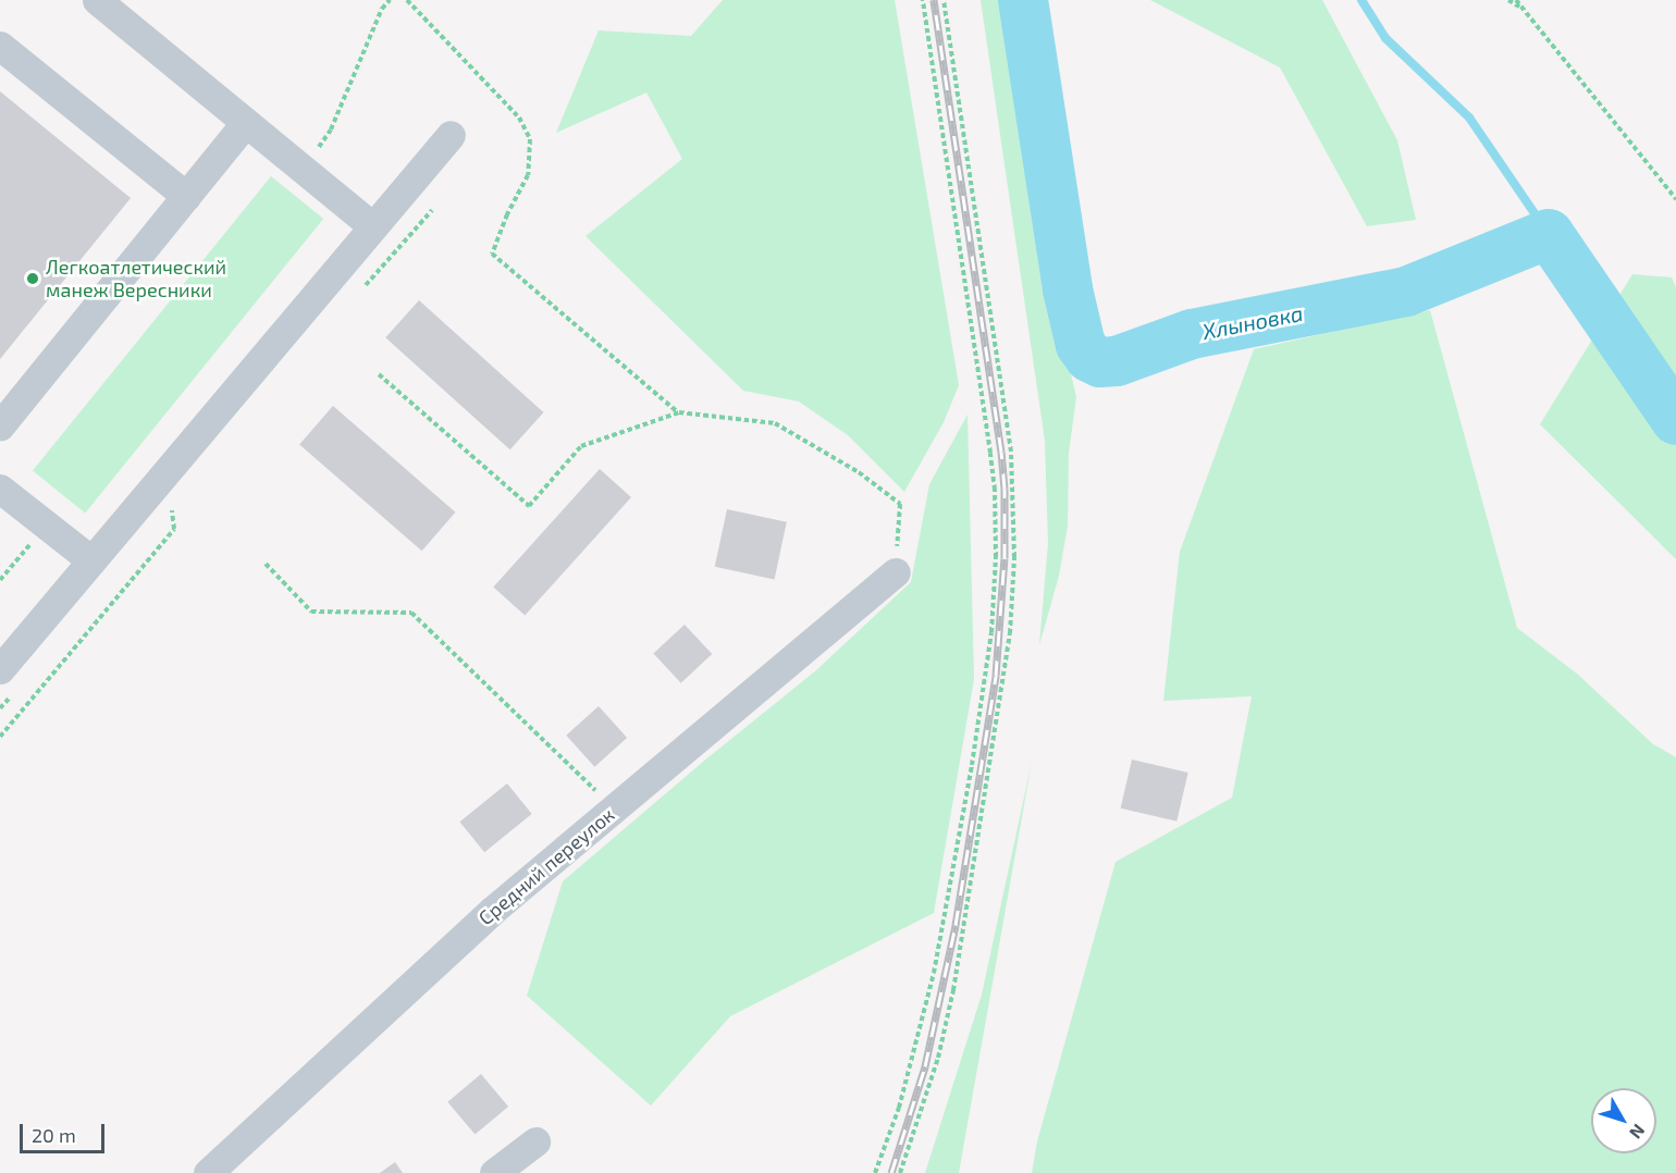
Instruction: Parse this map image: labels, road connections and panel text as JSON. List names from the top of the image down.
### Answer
{
  "streets": {
    "street": ["Средний переулок"]
  },
  "water": ["Хлыновка"],
  "places": ["Легкоатлетический манеж Вересники"],
  "scale_bar": "20 m",
  "north": "bottom right"
}
